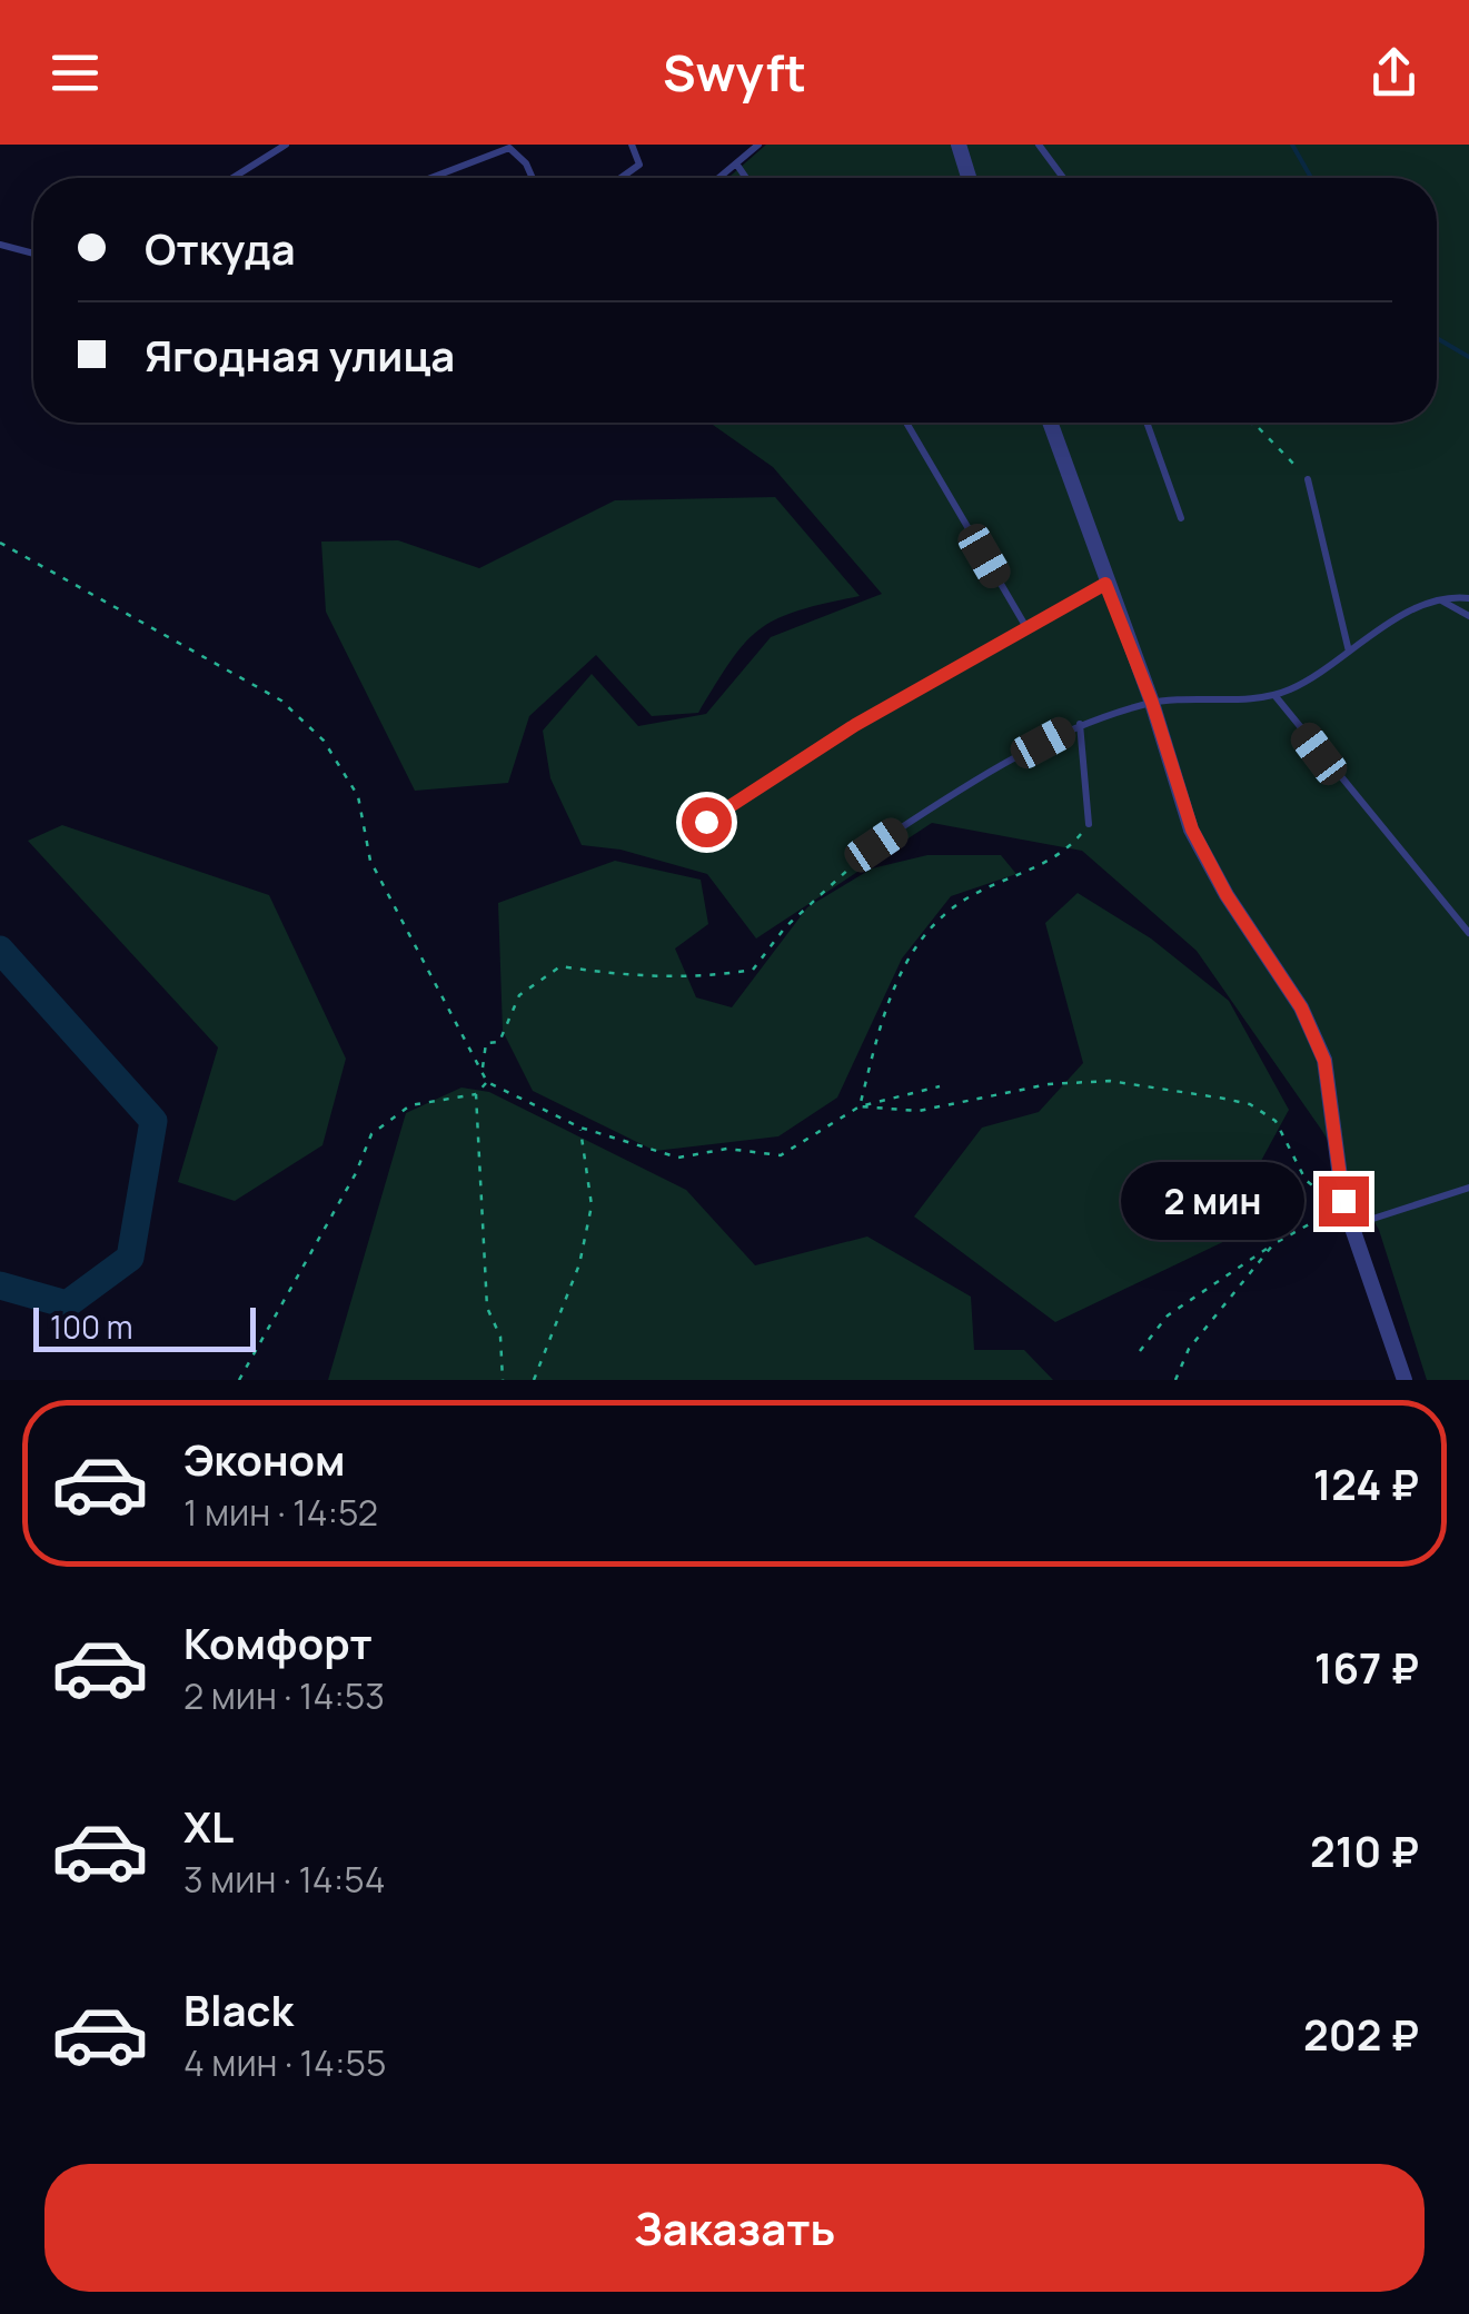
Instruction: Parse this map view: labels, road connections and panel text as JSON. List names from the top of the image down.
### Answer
{
  "scale_bar": "100 m",
  "page": {
    "header": "Swyft",
    "banner": ["Откуда", "Ягодная улица"],
    "bubble": "2 мин",
    "scale": "100 m",
    "list": [
      {
        "name": "Эконом",
        "note": "1 мин · 14:52",
        "value": "124 ₽"
      },
      {
        "name": "Комфорт",
        "note": "2 мин · 14:53",
        "value": "167 ₽"
      },
      {
        "name": "XL",
        "note": "3 мин · 14:54",
        "value": "210 ₽"
      },
      {
        "name": "Black",
        "note": "4 мин · 14:55",
        "value": "202 ₽"
      }
    ],
    "buttons": "Заказать"
  }
}
